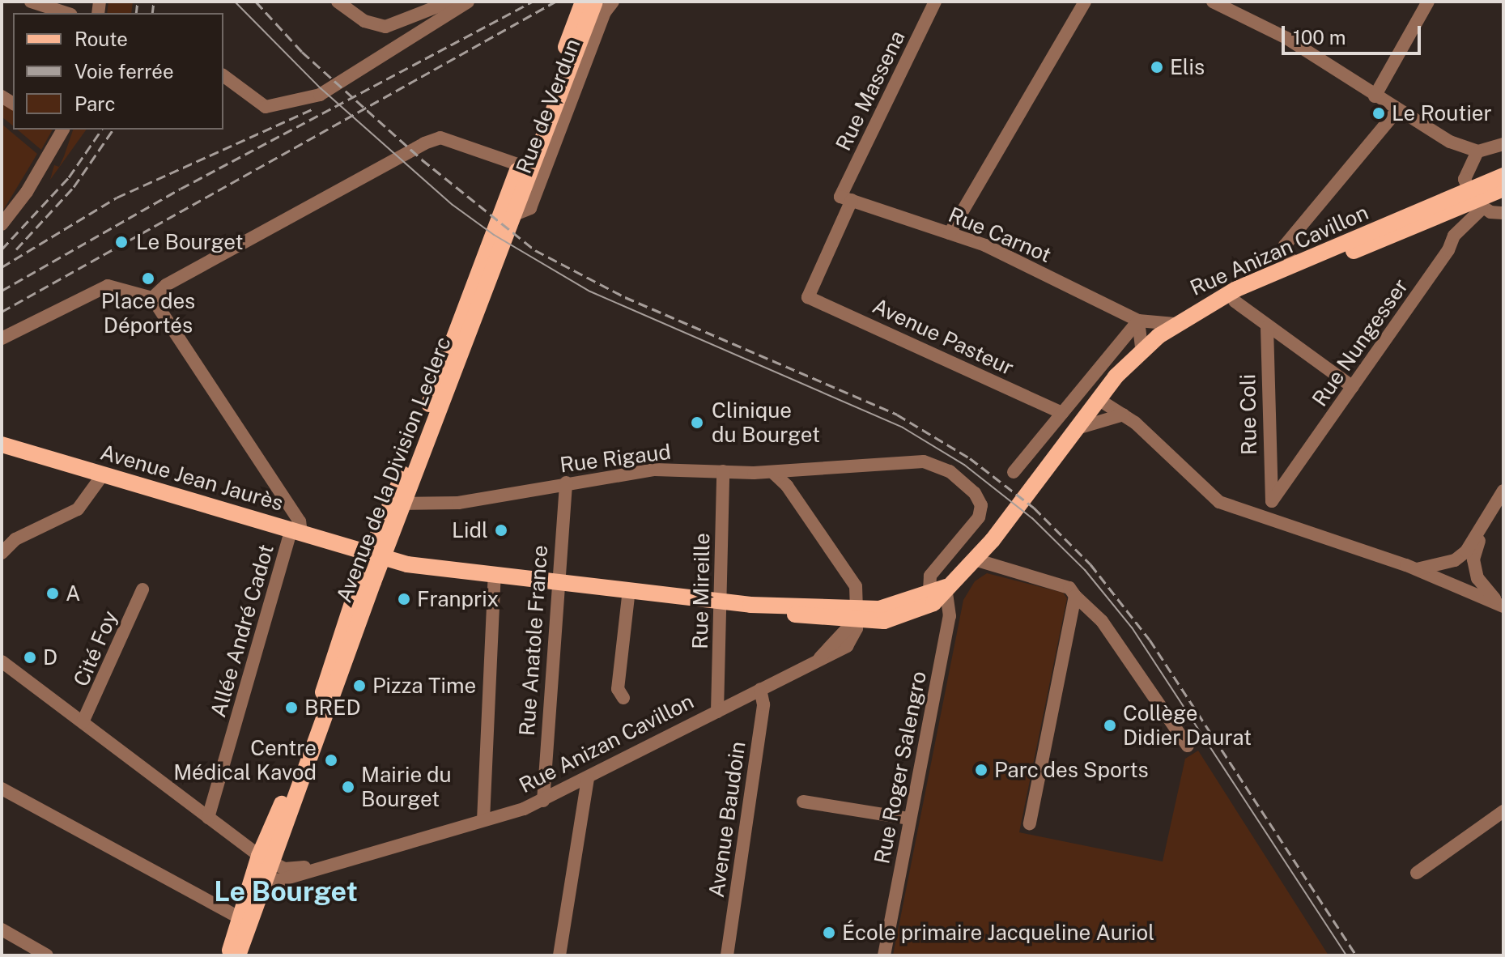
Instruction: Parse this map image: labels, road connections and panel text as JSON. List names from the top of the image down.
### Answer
{
  "streets": {
    "main road": ["Rue Anizan Cavillon", "Avenue de la Division Leclerc", "Avenue Jean Jaurès"],
    "street": [
      "Rue Massena",
      "Rue de Verdun",
      "Rue Carnot",
      "Avenue Pasteur",
      "Rue Nungesser",
      "Rue Coli",
      "Rue Rigaud",
      "Rue Mireille",
      "Allée André Cadot",
      "Rue Anatole France",
      "Cité Foy",
      "Rue Roger Salengro",
      "Avenue Baudoin"
    ]
  },
  "crossings": [
    ["Rue Massena", "Rue Carnot"],
    ["Rue Massena", "Avenue Pasteur"],
    ["Rue de Verdun", "Avenue de la Division Leclerc"],
    ["Rue Anizan Cavillon", "Rue Nungesser"],
    ["Rue Anizan Cavillon", "Rue Rigaud"],
    ["Rue Anizan Cavillon", "Avenue de la Division Leclerc"],
    ["Rue Anizan Cavillon", "Rue Mireille"],
    ["Rue Anizan Cavillon", "Rue Anatole France"],
    ["Rue Anizan Cavillon", "Rue Roger Salengro"],
    ["Rue Anizan Cavillon", "Avenue Baudoin"],
    ["Rue Nungesser", "Rue Coli"],
    ["Rue Rigaud", "Avenue de la Division Leclerc"],
    ["Rue Rigaud", "Rue Mireille"],
    ["Rue Rigaud", "Rue Anatole France"],
    ["Avenue de la Division Leclerc", "Avenue Jean Jaurès"],
    ["Avenue Jean Jaurès", "Allée André Cadot"]
  ],
  "districts": ["Le Bourget"],
  "places": [
    "Elis",
    "Le Routier",
    "Le Bourget",
    "Place des Déportés",
    "Clinique du Bourget",
    "Lidl",
    "A",
    "Franprix",
    "D",
    "Pizza Time",
    "BRED",
    "Collège Didier Daurat",
    "Centre Médical Kavod",
    "Parc des Sports",
    "Mairie du Bourget",
    "École primaire Jacqueline Auriol"
  ],
  "legend": ["Route", "Voie ferrée", "Parc"],
  "scale_bar": "100 m"
}
